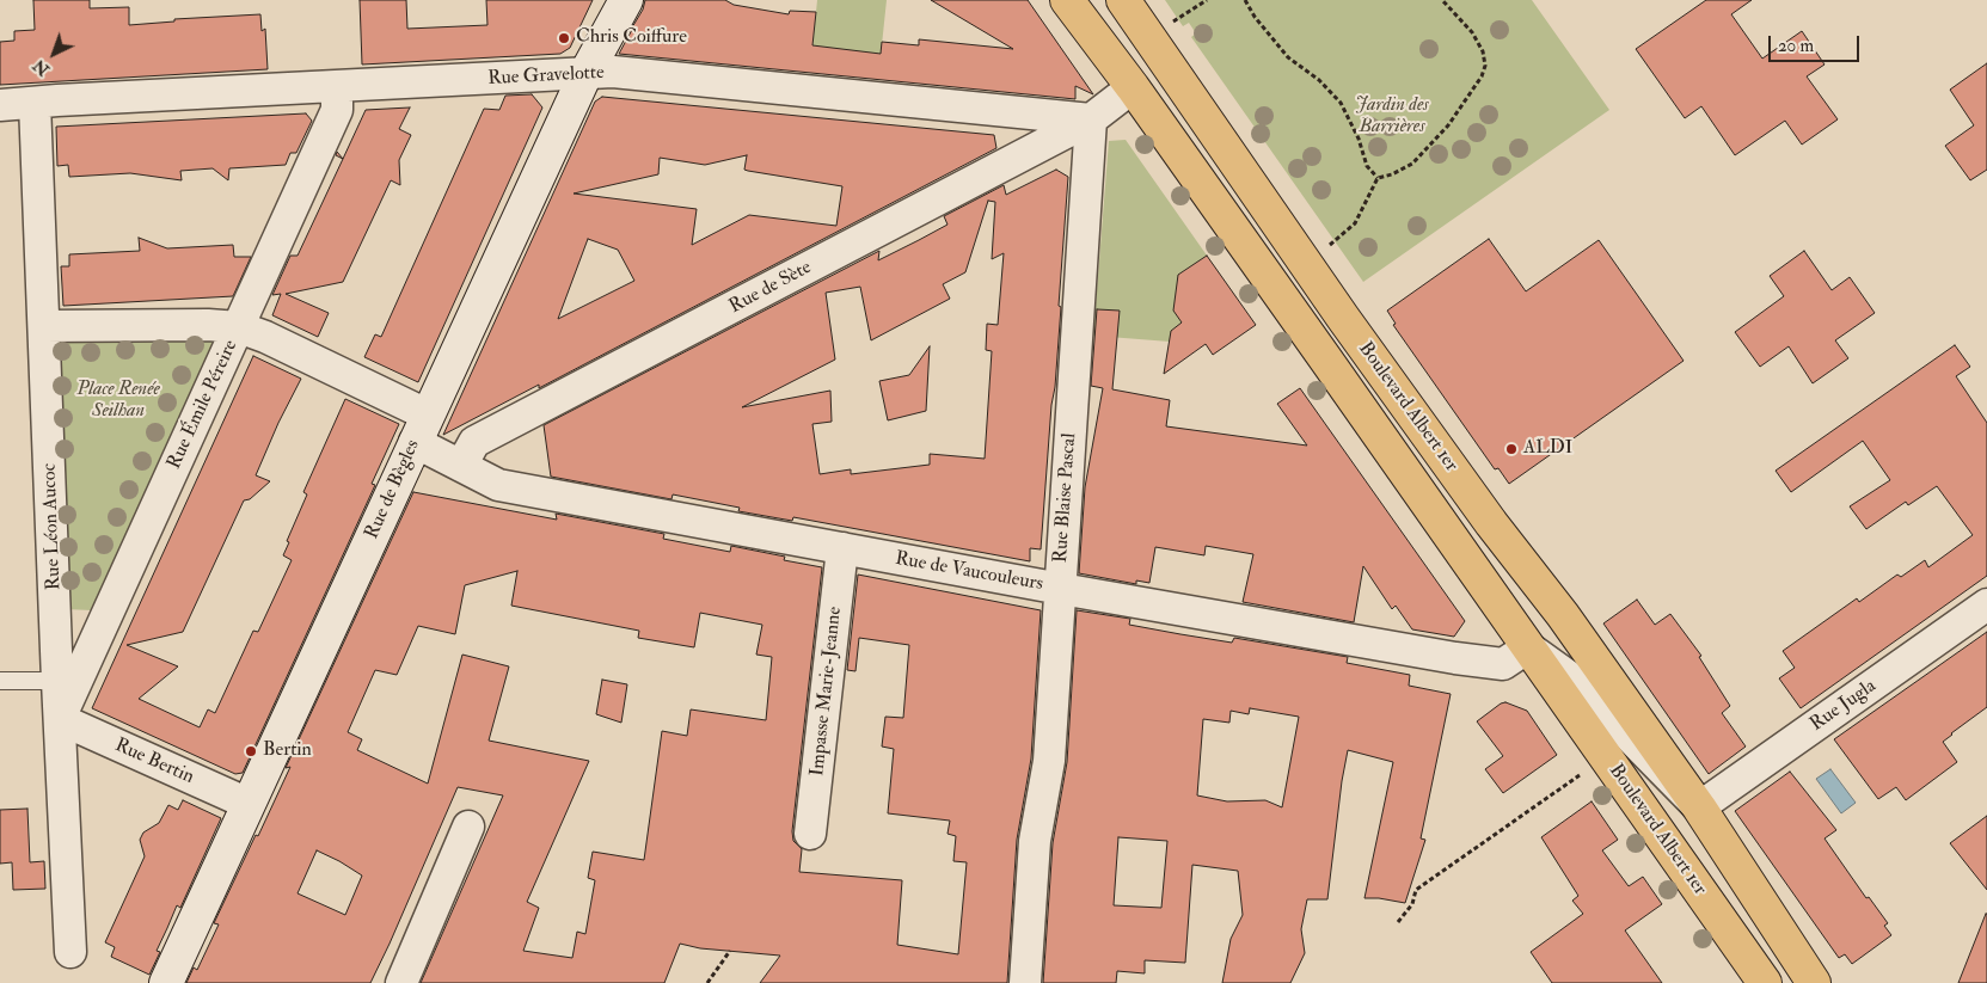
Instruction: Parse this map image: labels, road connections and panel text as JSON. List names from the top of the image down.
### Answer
{
  "streets": {
    "main road": ["Boulevard Albert 1er"],
    "street": [
      "Rue Gravelotte",
      "Rue de Sète",
      "Rue Émile Péreire",
      "Rue de Bègles",
      "Rue Blaise Pascal",
      "Rue Léon Aucoc",
      "Rue de Vaucouleurs",
      "Impasse Marie-Jeanne",
      "Rue Jugla",
      "Rue Bertin"
    ]
  },
  "crossings": [
    ["Rue Gravelotte", "Rue de Sète"],
    ["Rue Gravelotte", "Rue Émile Péreire"],
    ["Rue Gravelotte", "Rue de Bègles"],
    ["Rue Gravelotte", "Rue Blaise Pascal"],
    ["Rue Gravelotte", "Rue Léon Aucoc"],
    ["Rue de Sète", "Boulevard Albert 1er"],
    ["Rue de Sète", "Rue Blaise Pascal"],
    ["Rue de Sète", "Rue de Vaucouleurs"],
    ["Rue Émile Péreire", "Rue Léon Aucoc"],
    ["Rue Émile Péreire", "Rue de Vaucouleurs"],
    ["Rue Émile Péreire", "Rue Bertin"],
    ["Boulevard Albert 1er", "Rue de Vaucouleurs"],
    ["Boulevard Albert 1er", "Rue Jugla"],
    ["Rue de Bègles", "Rue de Vaucouleurs"],
    ["Rue de Bègles", "Rue Bertin"],
    ["Rue Blaise Pascal", "Rue de Vaucouleurs"],
    ["Rue Léon Aucoc", "Rue de Vaucouleurs"],
    ["Rue Léon Aucoc", "Rue Bertin"],
    ["Rue de Vaucouleurs", "Impasse Marie-Jeanne"]
  ],
  "parks": ["Jardin des Barrières", "Place Renée Seilhan"],
  "places": ["Chris Coiffure", "ALDI", "Bertin"],
  "scale_bar": "20 m",
  "north": "bottom left"
}
